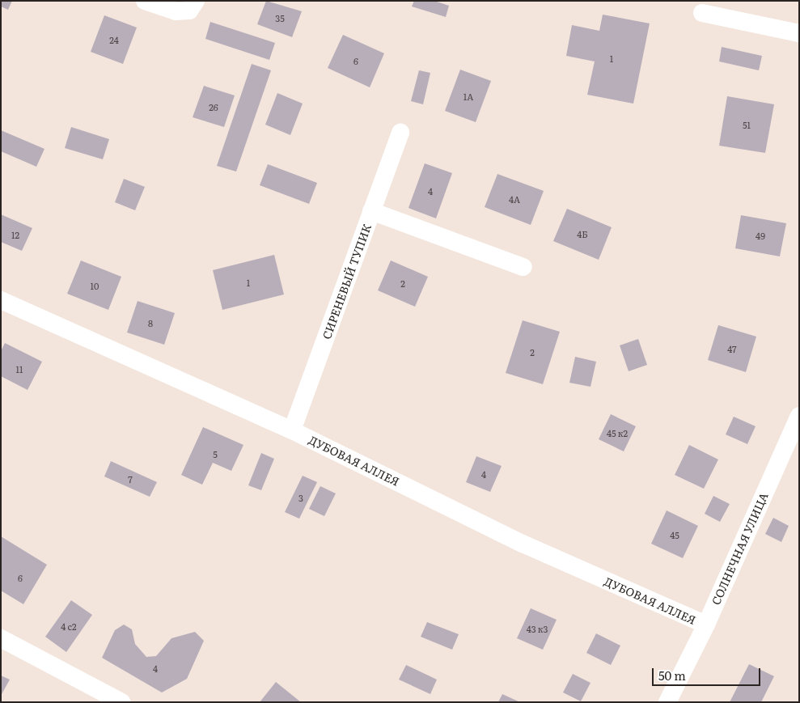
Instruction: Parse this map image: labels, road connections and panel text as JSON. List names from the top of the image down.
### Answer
{
  "streets": {
    "lane": ["СИРЕНЕВЫЙ ТУПИК", "ДУБОВАЯ АЛЛЕЯ", "СОЛНЕЧНАЯ УЛИЦА"]
  },
  "crossings": [
    ["СИРЕНЕВЫЙ ТУПИК", "ДУБОВАЯ АЛЛЕЯ"],
    ["ДУБОВАЯ АЛЛЕЯ", "СОЛНЕЧНАЯ УЛИЦА"]
  ],
  "house_numbers": [
    "35",
    "24",
    "1",
    "6",
    "1А",
    "26",
    "51",
    "4",
    "4А",
    "4Б",
    "12",
    "49",
    "1",
    "2",
    "10",
    "8",
    "47",
    "2",
    "11",
    "45 к2",
    "5",
    "4",
    "7",
    "3",
    "45",
    "6",
    "4 с2",
    "43 к3",
    "4"
  ],
  "scale_bar": "50 m"
}
